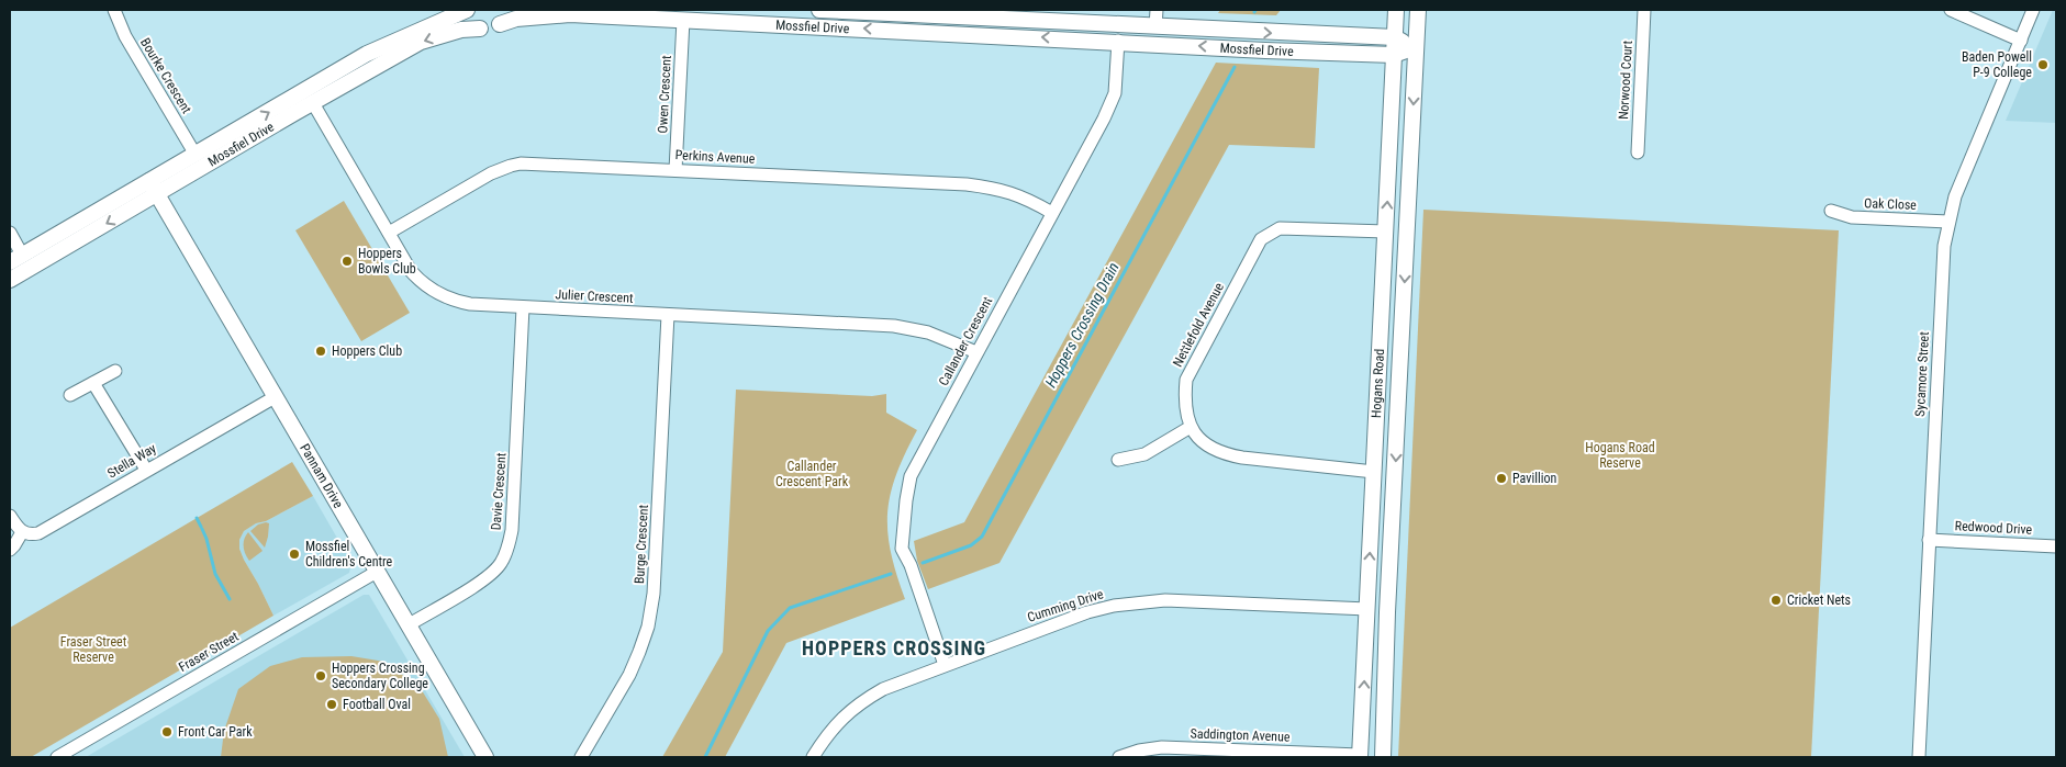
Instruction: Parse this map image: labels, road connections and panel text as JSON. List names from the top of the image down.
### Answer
{
  "streets": {
    "street": [
      "Mossfiel Drive",
      "Bourke Crescent",
      "Norwood Court",
      "Owen Crescent",
      "Perkins Avenue",
      "Oak Close",
      "Julier Crescent",
      "Nettlefold Avenue",
      "Callander Crescent",
      "Sycamore Street",
      "Hogans Road",
      "Stella Way",
      "Pannam Drive",
      "Davie Crescent",
      "Redwood Drive",
      "Burge Crescent",
      "Cumming Drive",
      "Fraser Street",
      "Saddington Avenue"
    ]
  },
  "crossings": [
    ["Mossfiel Drive", "Bourke Crescent"],
    ["Mossfiel Drive", "Owen Crescent"],
    ["Mossfiel Drive", "Julier Crescent"],
    ["Mossfiel Drive", "Callander Crescent"],
    ["Mossfiel Drive", "Hogans Road"],
    ["Mossfiel Drive", "Pannam Drive"],
    ["Owen Crescent", "Perkins Avenue"],
    ["Perkins Avenue", "Julier Crescent"],
    ["Perkins Avenue", "Callander Crescent"],
    ["Oak Close", "Sycamore Street"],
    ["Julier Crescent", "Callander Crescent"],
    ["Julier Crescent", "Davie Crescent"],
    ["Julier Crescent", "Burge Crescent"],
    ["Nettlefold Avenue", "Hogans Road"],
    ["Callander Crescent", "Cumming Drive"],
    ["Sycamore Street", "Redwood Drive"],
    ["Hogans Road", "Cumming Drive"],
    ["Hogans Road", "Saddington Avenue"],
    ["Stella Way", "Pannam Drive"],
    ["Pannam Drive", "Davie Crescent"],
    ["Pannam Drive", "Fraser Street"]
  ],
  "districts": ["HOPPERS CROSSING"],
  "water": ["Hoppers Crossing Drain"],
  "parks": ["Hogans Road Reserve", "Callander Crescent Park", "Fraser Street Reserve"],
  "places": [
    "Baden Powell P-9 College",
    "Hoppers Bowls Club",
    "Hoppers Club",
    "Pavillion",
    "Mossfiel Children's Centre",
    "Cricket Nets",
    "Hoppers Crossing Secondary College",
    "Football Oval",
    "Front Car Park"
  ]
}
